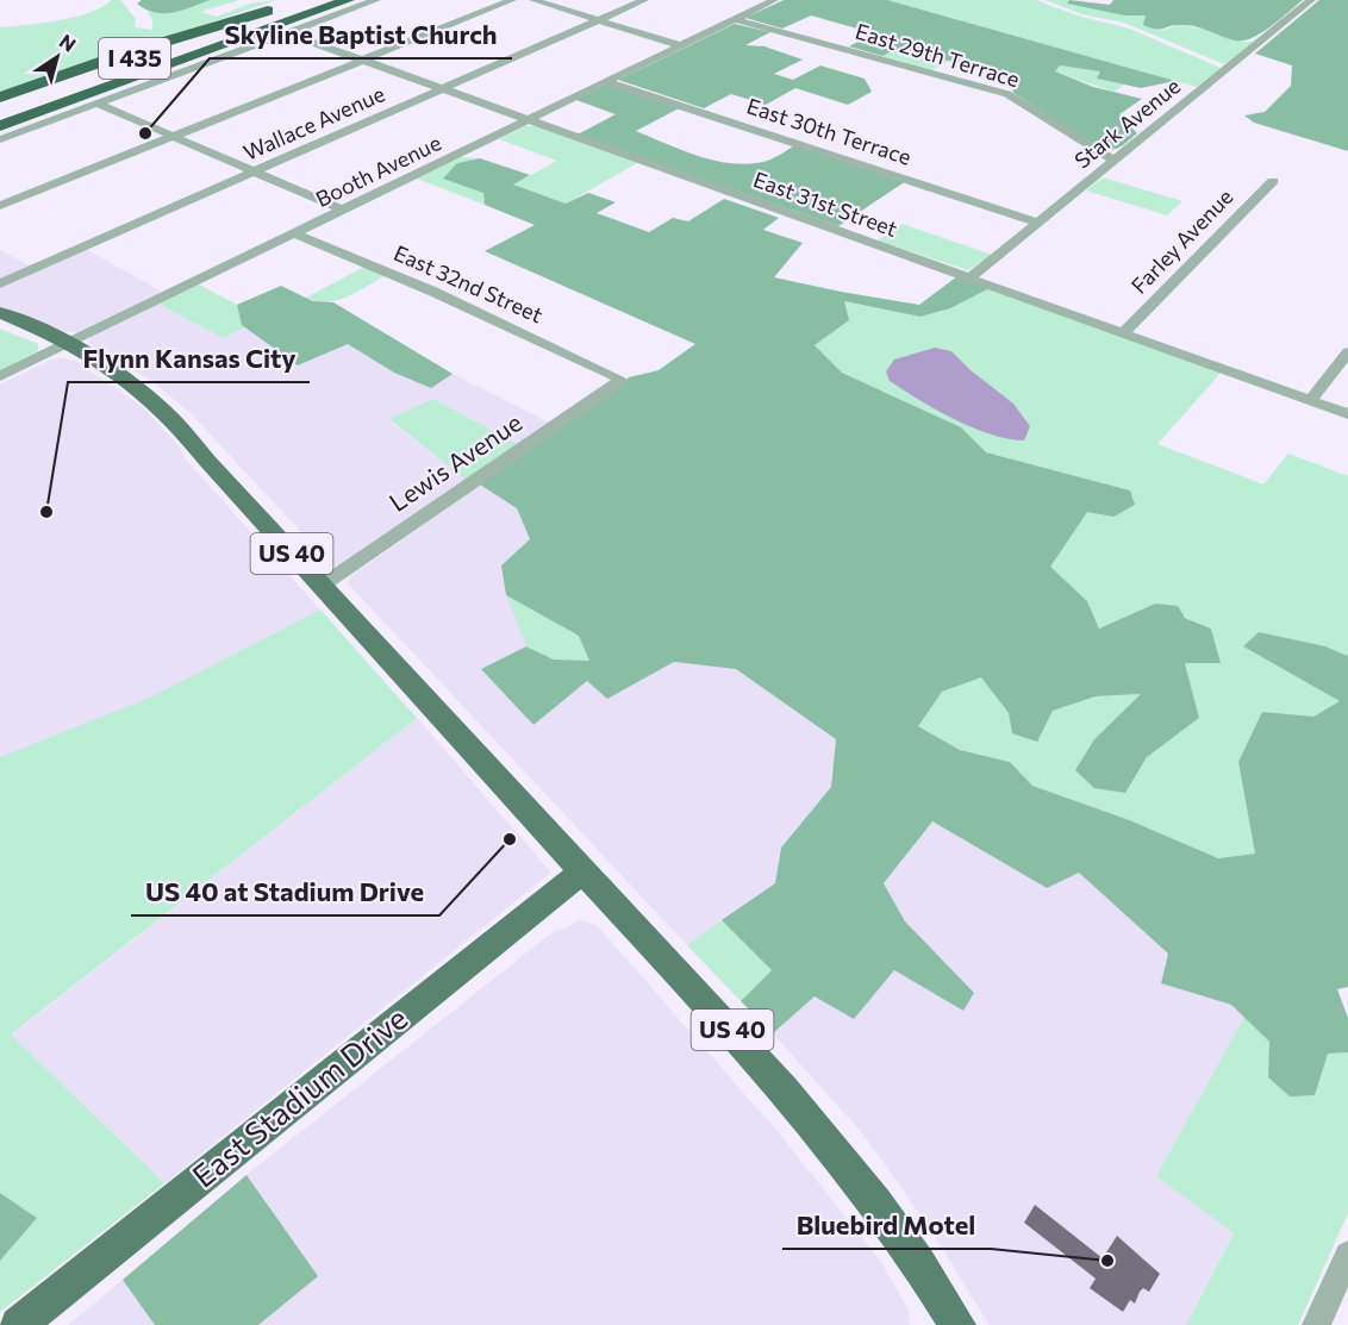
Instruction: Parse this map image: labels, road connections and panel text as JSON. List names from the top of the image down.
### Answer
{
  "streets": {
    "highway": ["I 435"],
    "main road": ["US 40", "East Stadium Drive"],
    "street": [
      "East 29th Terrace",
      "Wallace Avenue",
      "Stark Avenue",
      "East 30th Terrace",
      "Booth Avenue",
      "East 31st Street",
      "Farley Avenue",
      "East 32nd Street",
      "Lewis Avenue"
    ]
  },
  "crossings": [
    ["East 29th Terrace", "Stark Avenue"],
    ["East 29th Terrace", "Booth Avenue"],
    ["Wallace Avenue", "East 31st Street"],
    ["Stark Avenue", "East 30th Terrace"],
    ["Stark Avenue", "East 31st Street"],
    ["East 30th Terrace", "Booth Avenue"],
    ["Booth Avenue", "East 31st Street"],
    ["Booth Avenue", "East 32nd Street"],
    ["Booth Avenue", "US 40"],
    ["East 31st Street", "Farley Avenue"],
    ["East 32nd Street", "Lewis Avenue"],
    ["Lewis Avenue", "US 40"],
    ["US 40", "East Stadium Drive"]
  ],
  "places": [
    "Skyline Baptist Church",
    "Flynn Kansas City",
    "US 40 at Stadium Drive",
    "Bluebird Motel"
  ],
  "north": "top right"
}
